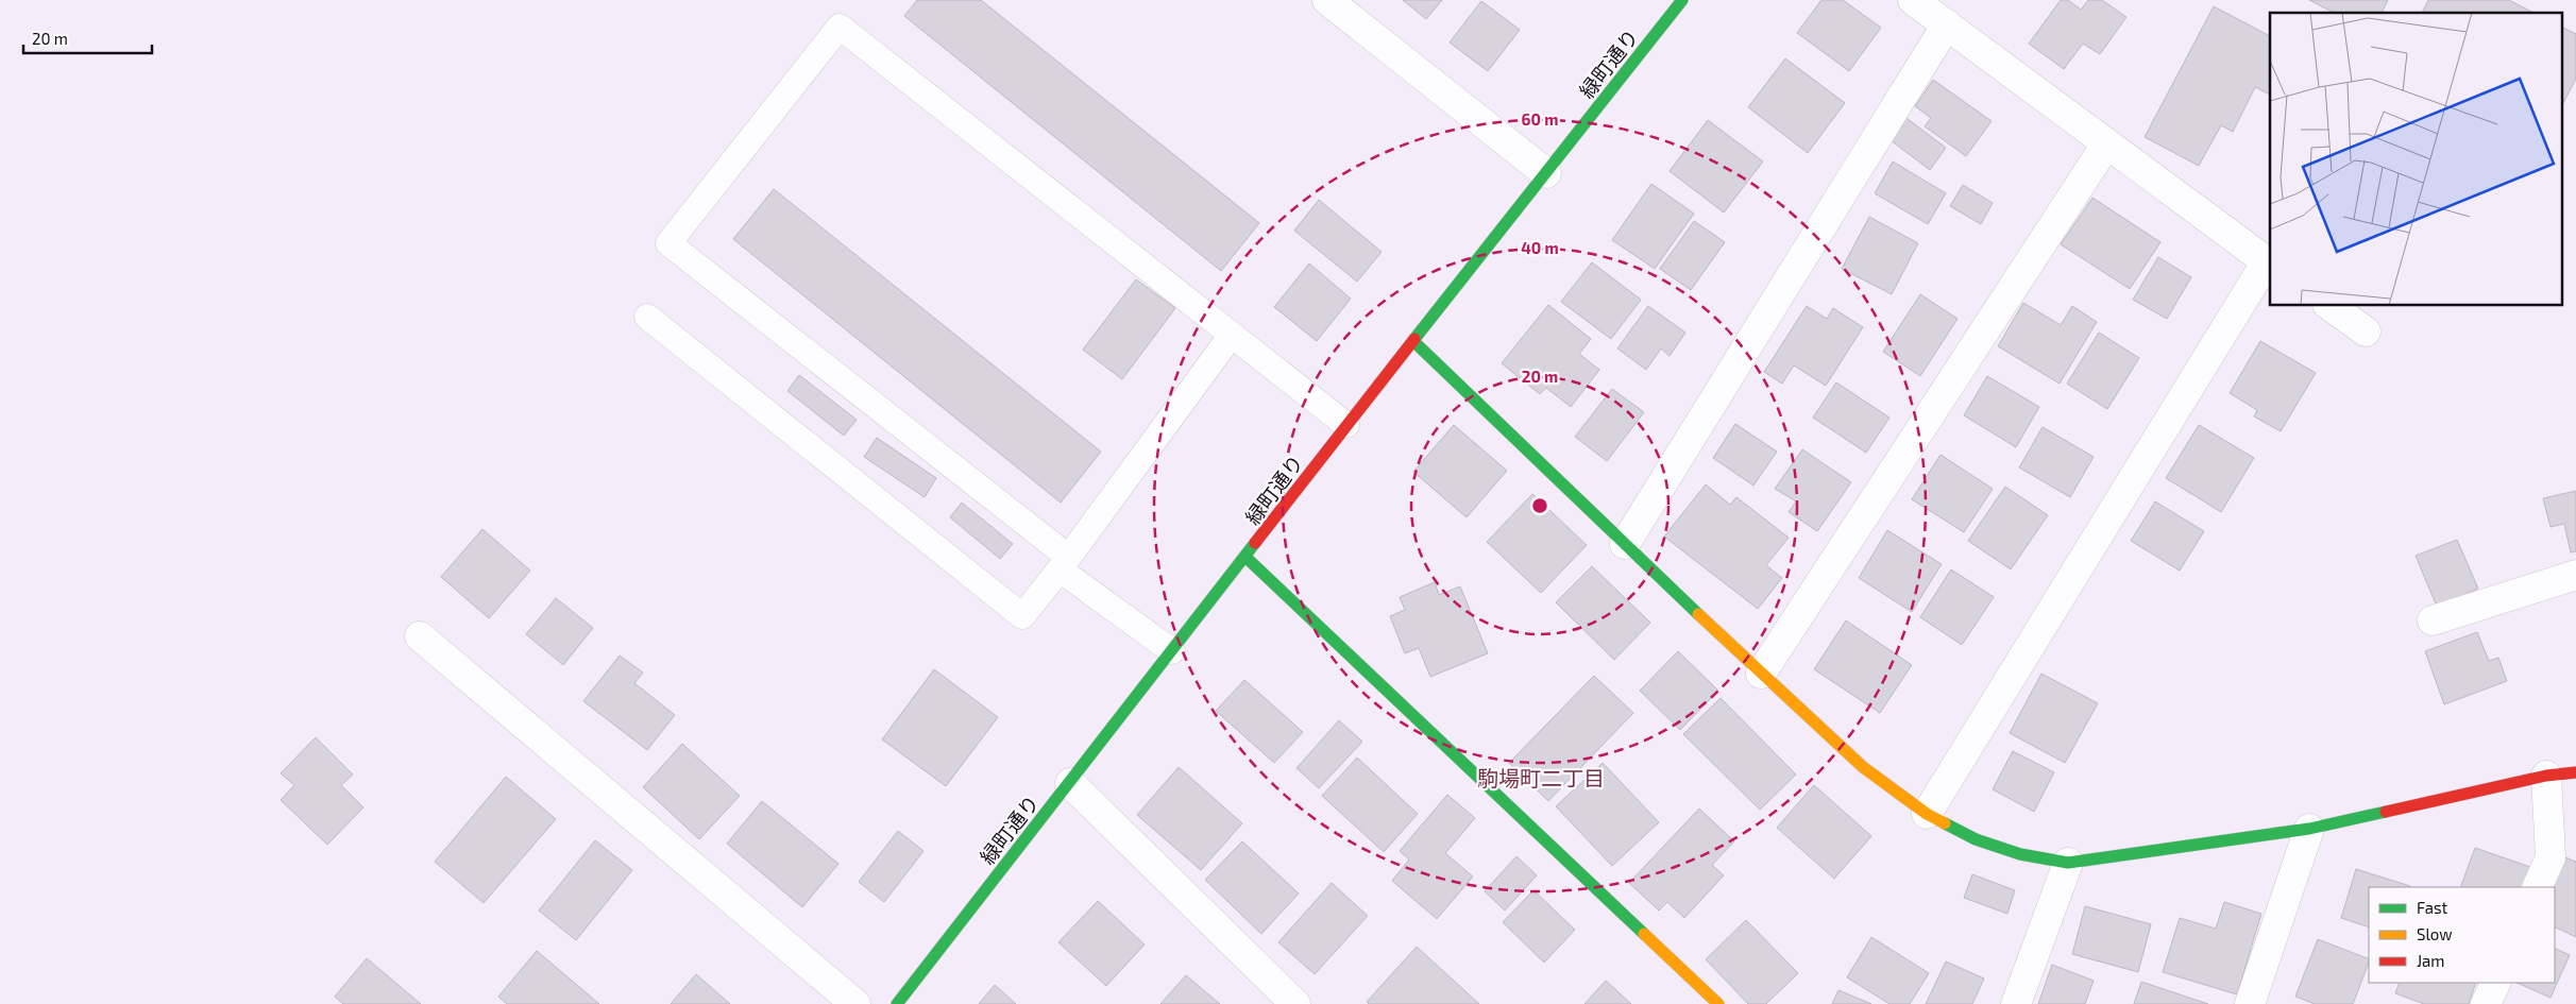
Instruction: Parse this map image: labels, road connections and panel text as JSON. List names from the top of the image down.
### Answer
{
  "streets": {
    "street": ["緑町通り"]
  },
  "districts": ["駒場町二丁目"],
  "legend": ["Fast", "Slow", "Jam"],
  "scale_bar": "20 m",
  "rings": ["60 m", "40 m", "20 m"]
}
